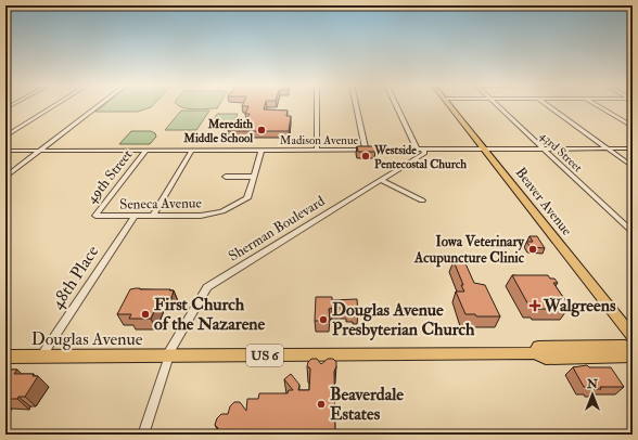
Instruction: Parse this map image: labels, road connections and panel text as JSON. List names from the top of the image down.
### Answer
{
  "streets": {
    "main road": ["Beaver Avenue", "Douglas Avenue", "US 6"],
    "street": [
      "Madison Avenue",
      "43rd Street",
      "49th Street",
      "Seneca Avenue",
      "Sherman Boulevard",
      "48th Place"
    ]
  },
  "crossings": [
    ["Madison Avenue", "43rd Street"],
    ["Madison Avenue", "49th Street"],
    ["Madison Avenue", "Beaver Avenue"],
    ["Madison Avenue", "Seneca Avenue"],
    ["Madison Avenue", "Sherman Boulevard"],
    ["49th Street", "Seneca Avenue"],
    ["Seneca Avenue", "48th Place"],
    ["Sherman Boulevard", "Douglas Avenue"],
    ["48th Place", "Douglas Avenue"]
  ],
  "places": {
    "other": [
      "Meredith Middle School",
      "Westside Pentecostal Church",
      "Iowa Veterinary Acupuncture Clinic",
      "First Church of the Nazarene",
      "Douglas Avenue Presbyterian Church",
      "Beaverdale Estates"
    ],
    "health": ["Walgreens"]
  },
  "north": "top"
}
